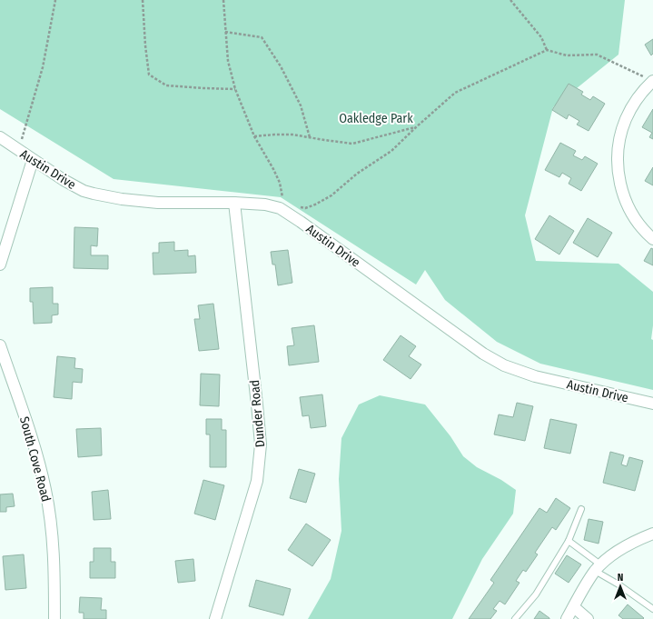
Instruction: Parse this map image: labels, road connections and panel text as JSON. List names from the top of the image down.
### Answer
{
  "streets": {
    "street": ["Austin Drive", "Dunder Road", "South Cove Road"]
  },
  "crossings": [
    ["Austin Drive", "Dunder Road"]
  ],
  "parks": ["Oakledge Park"],
  "north": "top"
}
